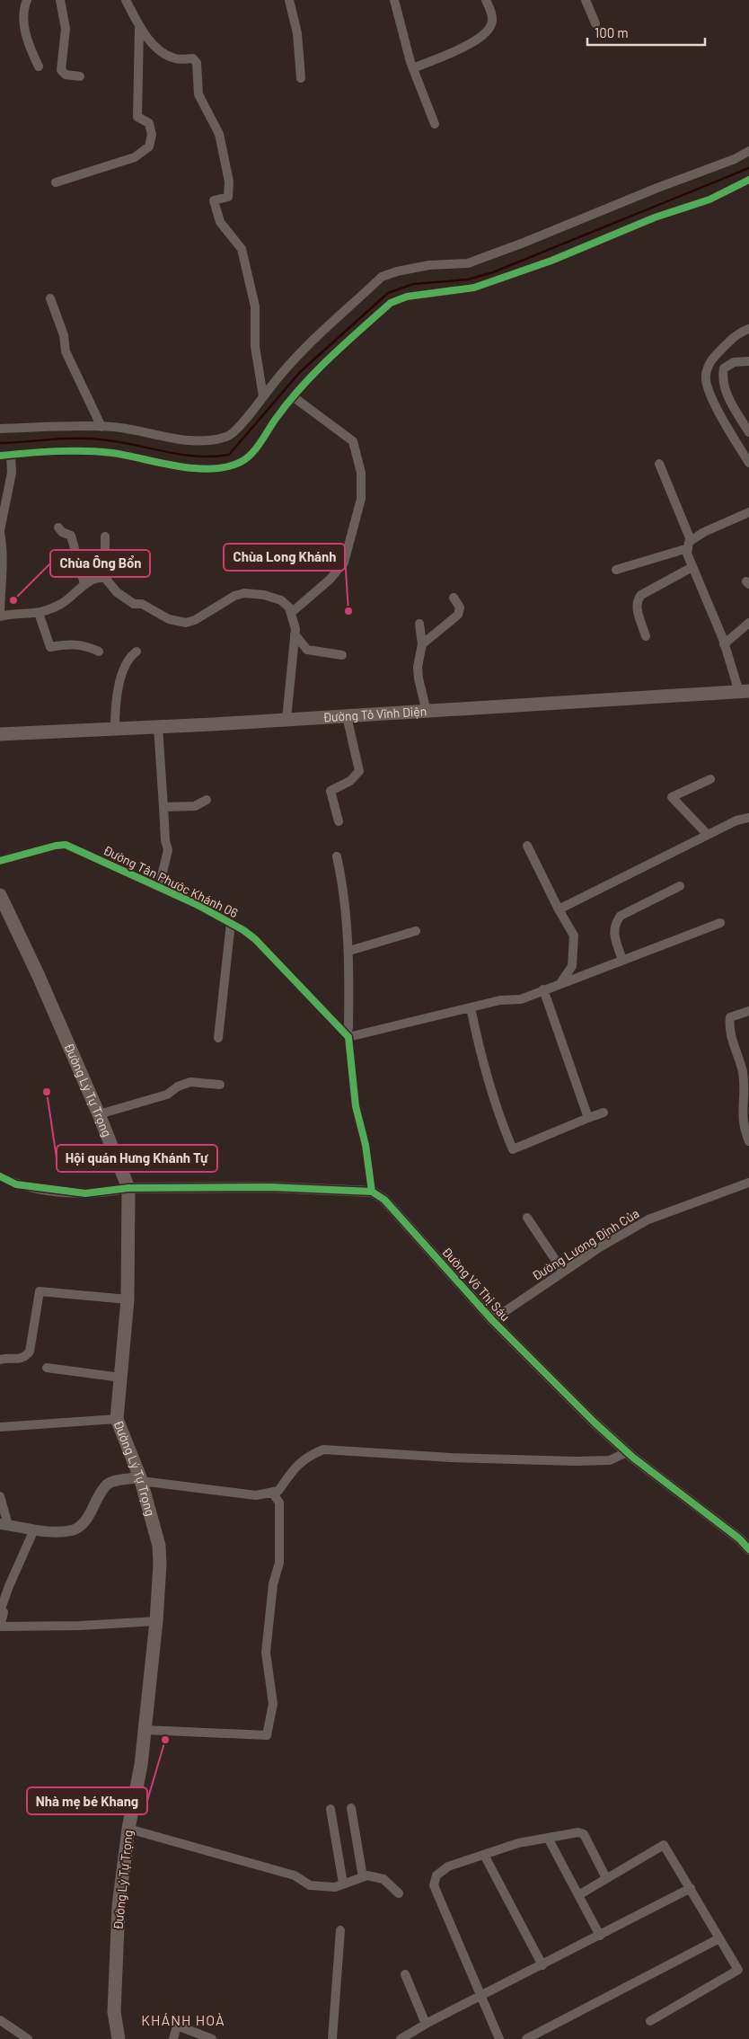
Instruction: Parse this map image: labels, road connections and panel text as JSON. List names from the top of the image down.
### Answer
{
  "streets": {
    "main road": ["Đường Tô Vĩnh Diện", "Đường Lý Tự Trọng"],
    "street": ["Đường Tân Phước Khánh 06", "Đường Lương Định Của", "Đường Võ Thị Sáu"]
  },
  "crossings": [
    ["Đường Lương Định Của", "Đường Võ Thị Sáu"]
  ],
  "districts": ["KHÁNH HOÀ"],
  "places": [
    "Chùa Ông Bổn",
    "Chùa Long Khánh",
    "Hội quán Hưng Khánh Tự",
    "Nhà mẹ bé Khang"
  ],
  "scale_bar": "100 m"
}
